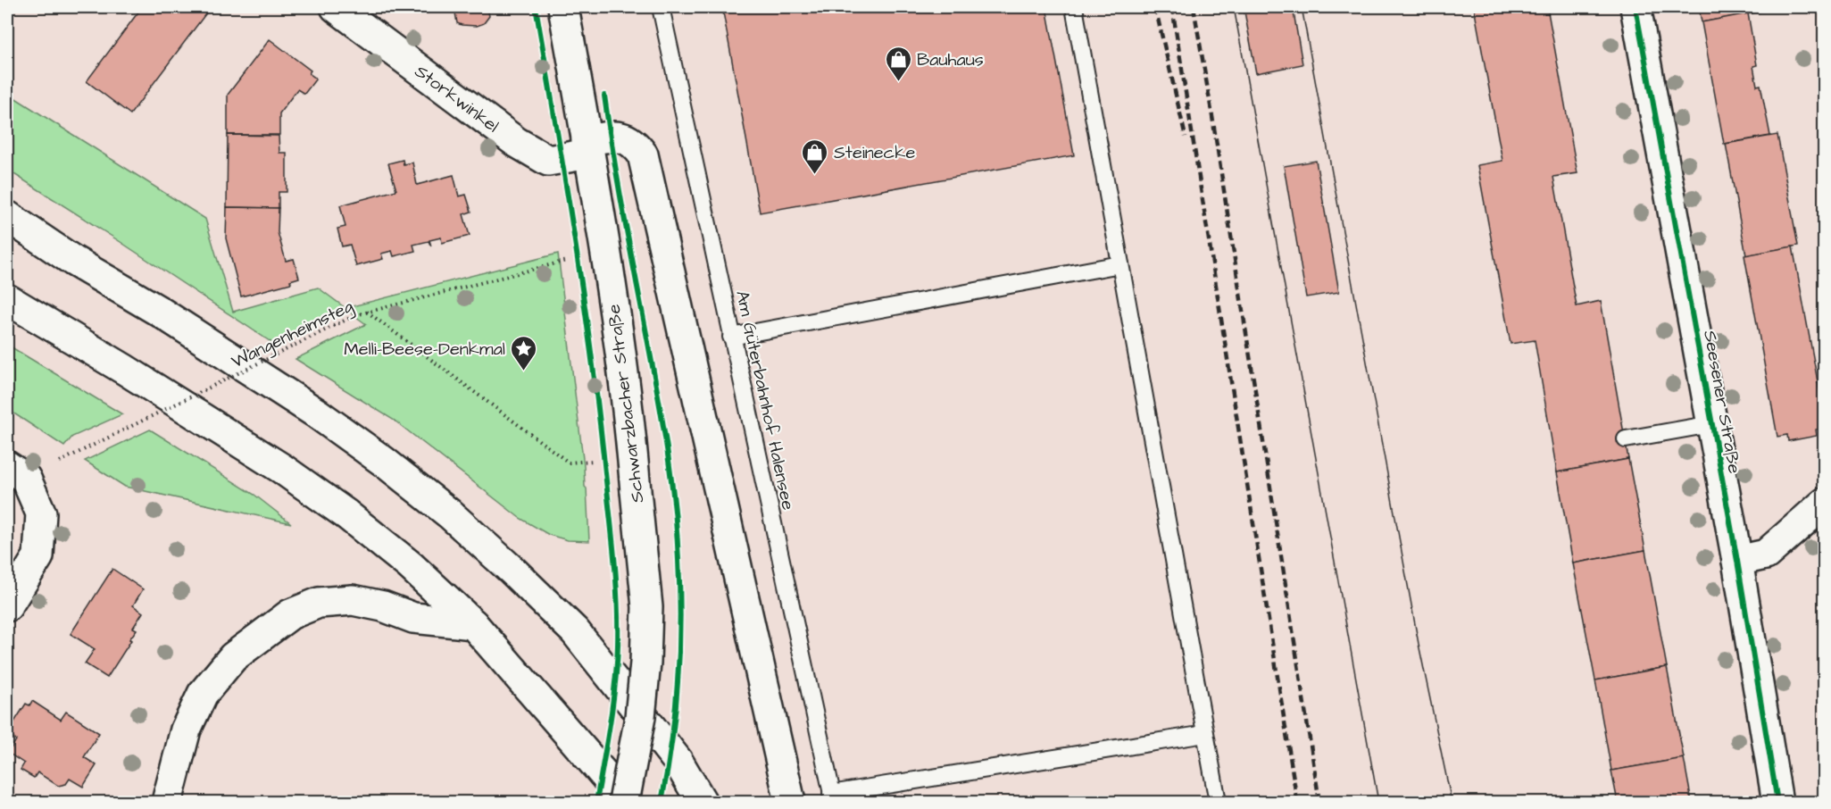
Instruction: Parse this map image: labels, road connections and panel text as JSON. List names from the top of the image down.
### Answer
{
  "streets": {
    "main road": ["Storkwinkel", "Seesener Straße", "Schwarzbacher Straße"],
    "lane": ["Am Güterbahnhof Halensee"],
    "path": ["Wangenheimsteg"]
  },
  "crossings": [
    ["Storkwinkel", "Schwarzbacher Straße"]
  ],
  "places": {
    "shop": ["Bauhaus", "Steinecke"],
    "place": ["Melli-Beese-Denkmal"]
  }
}
